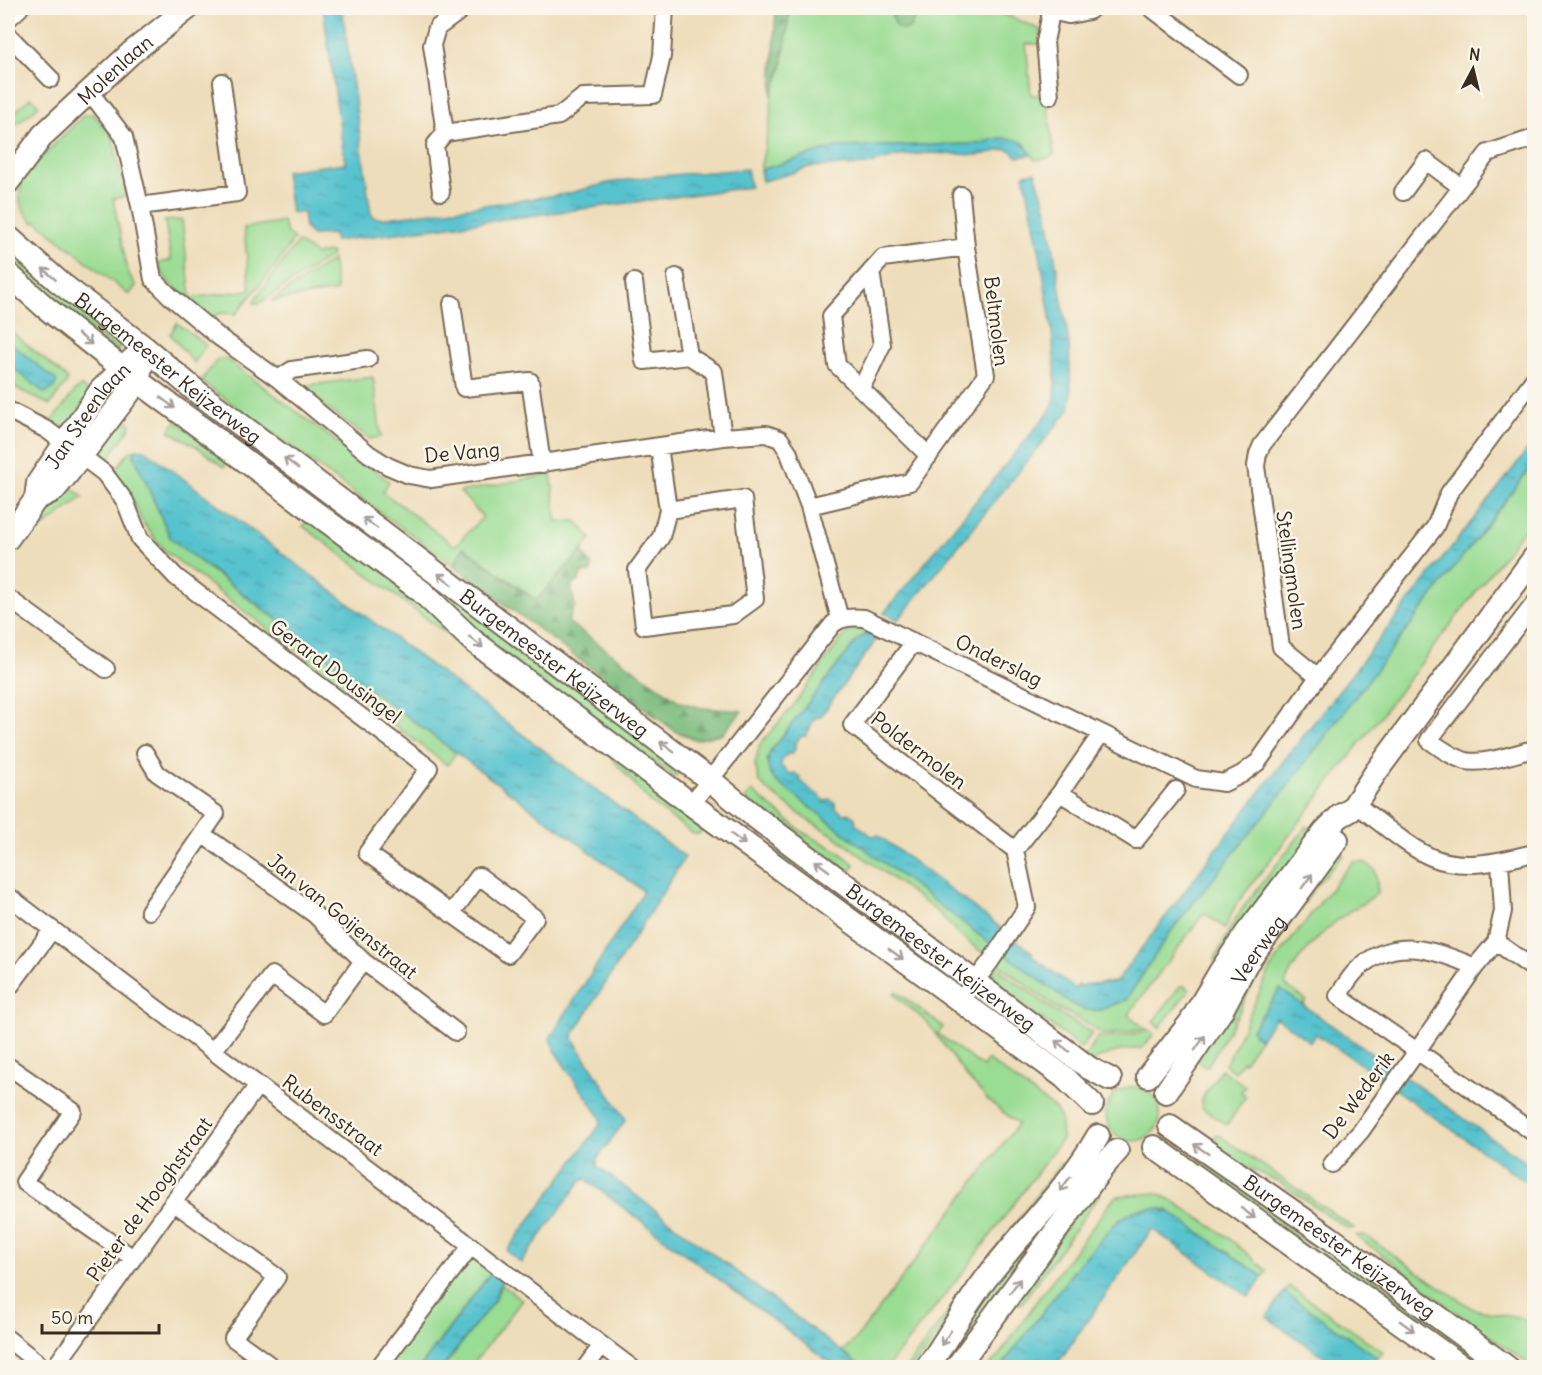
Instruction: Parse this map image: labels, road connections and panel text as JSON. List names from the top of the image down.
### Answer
{
  "streets": {
    "main road": [
      "Molenlaan",
      "Burgemeester Keijzerweg",
      "Jan Steenlaan",
      "Veerweg"
    ],
    "street": [
      "Beltmolen",
      "De Vang",
      "Stellingmolen",
      "Onderslag",
      "Gerard Dousingel",
      "Poldermolen",
      "Jan van Goijenstraat",
      "De Wederik",
      "Rubensstraat",
      "Pieter de Hooghstraat"
    ]
  },
  "crossings": [
    ["Molenlaan", "De Vang"],
    ["Beltmolen", "De Vang"],
    ["Burgemeester Keijzerweg", "Jan Steenlaan"],
    ["Burgemeester Keijzerweg", "Veerweg"],
    ["Jan Steenlaan", "Gerard Dousingel"],
    ["De Vang", "Onderslag"],
    ["Stellingmolen", "Onderslag"],
    ["Onderslag", "Poldermolen"],
    ["Rubensstraat", "Pieter de Hooghstraat"]
  ],
  "scale_bar": "50 m",
  "north": "top"
}
